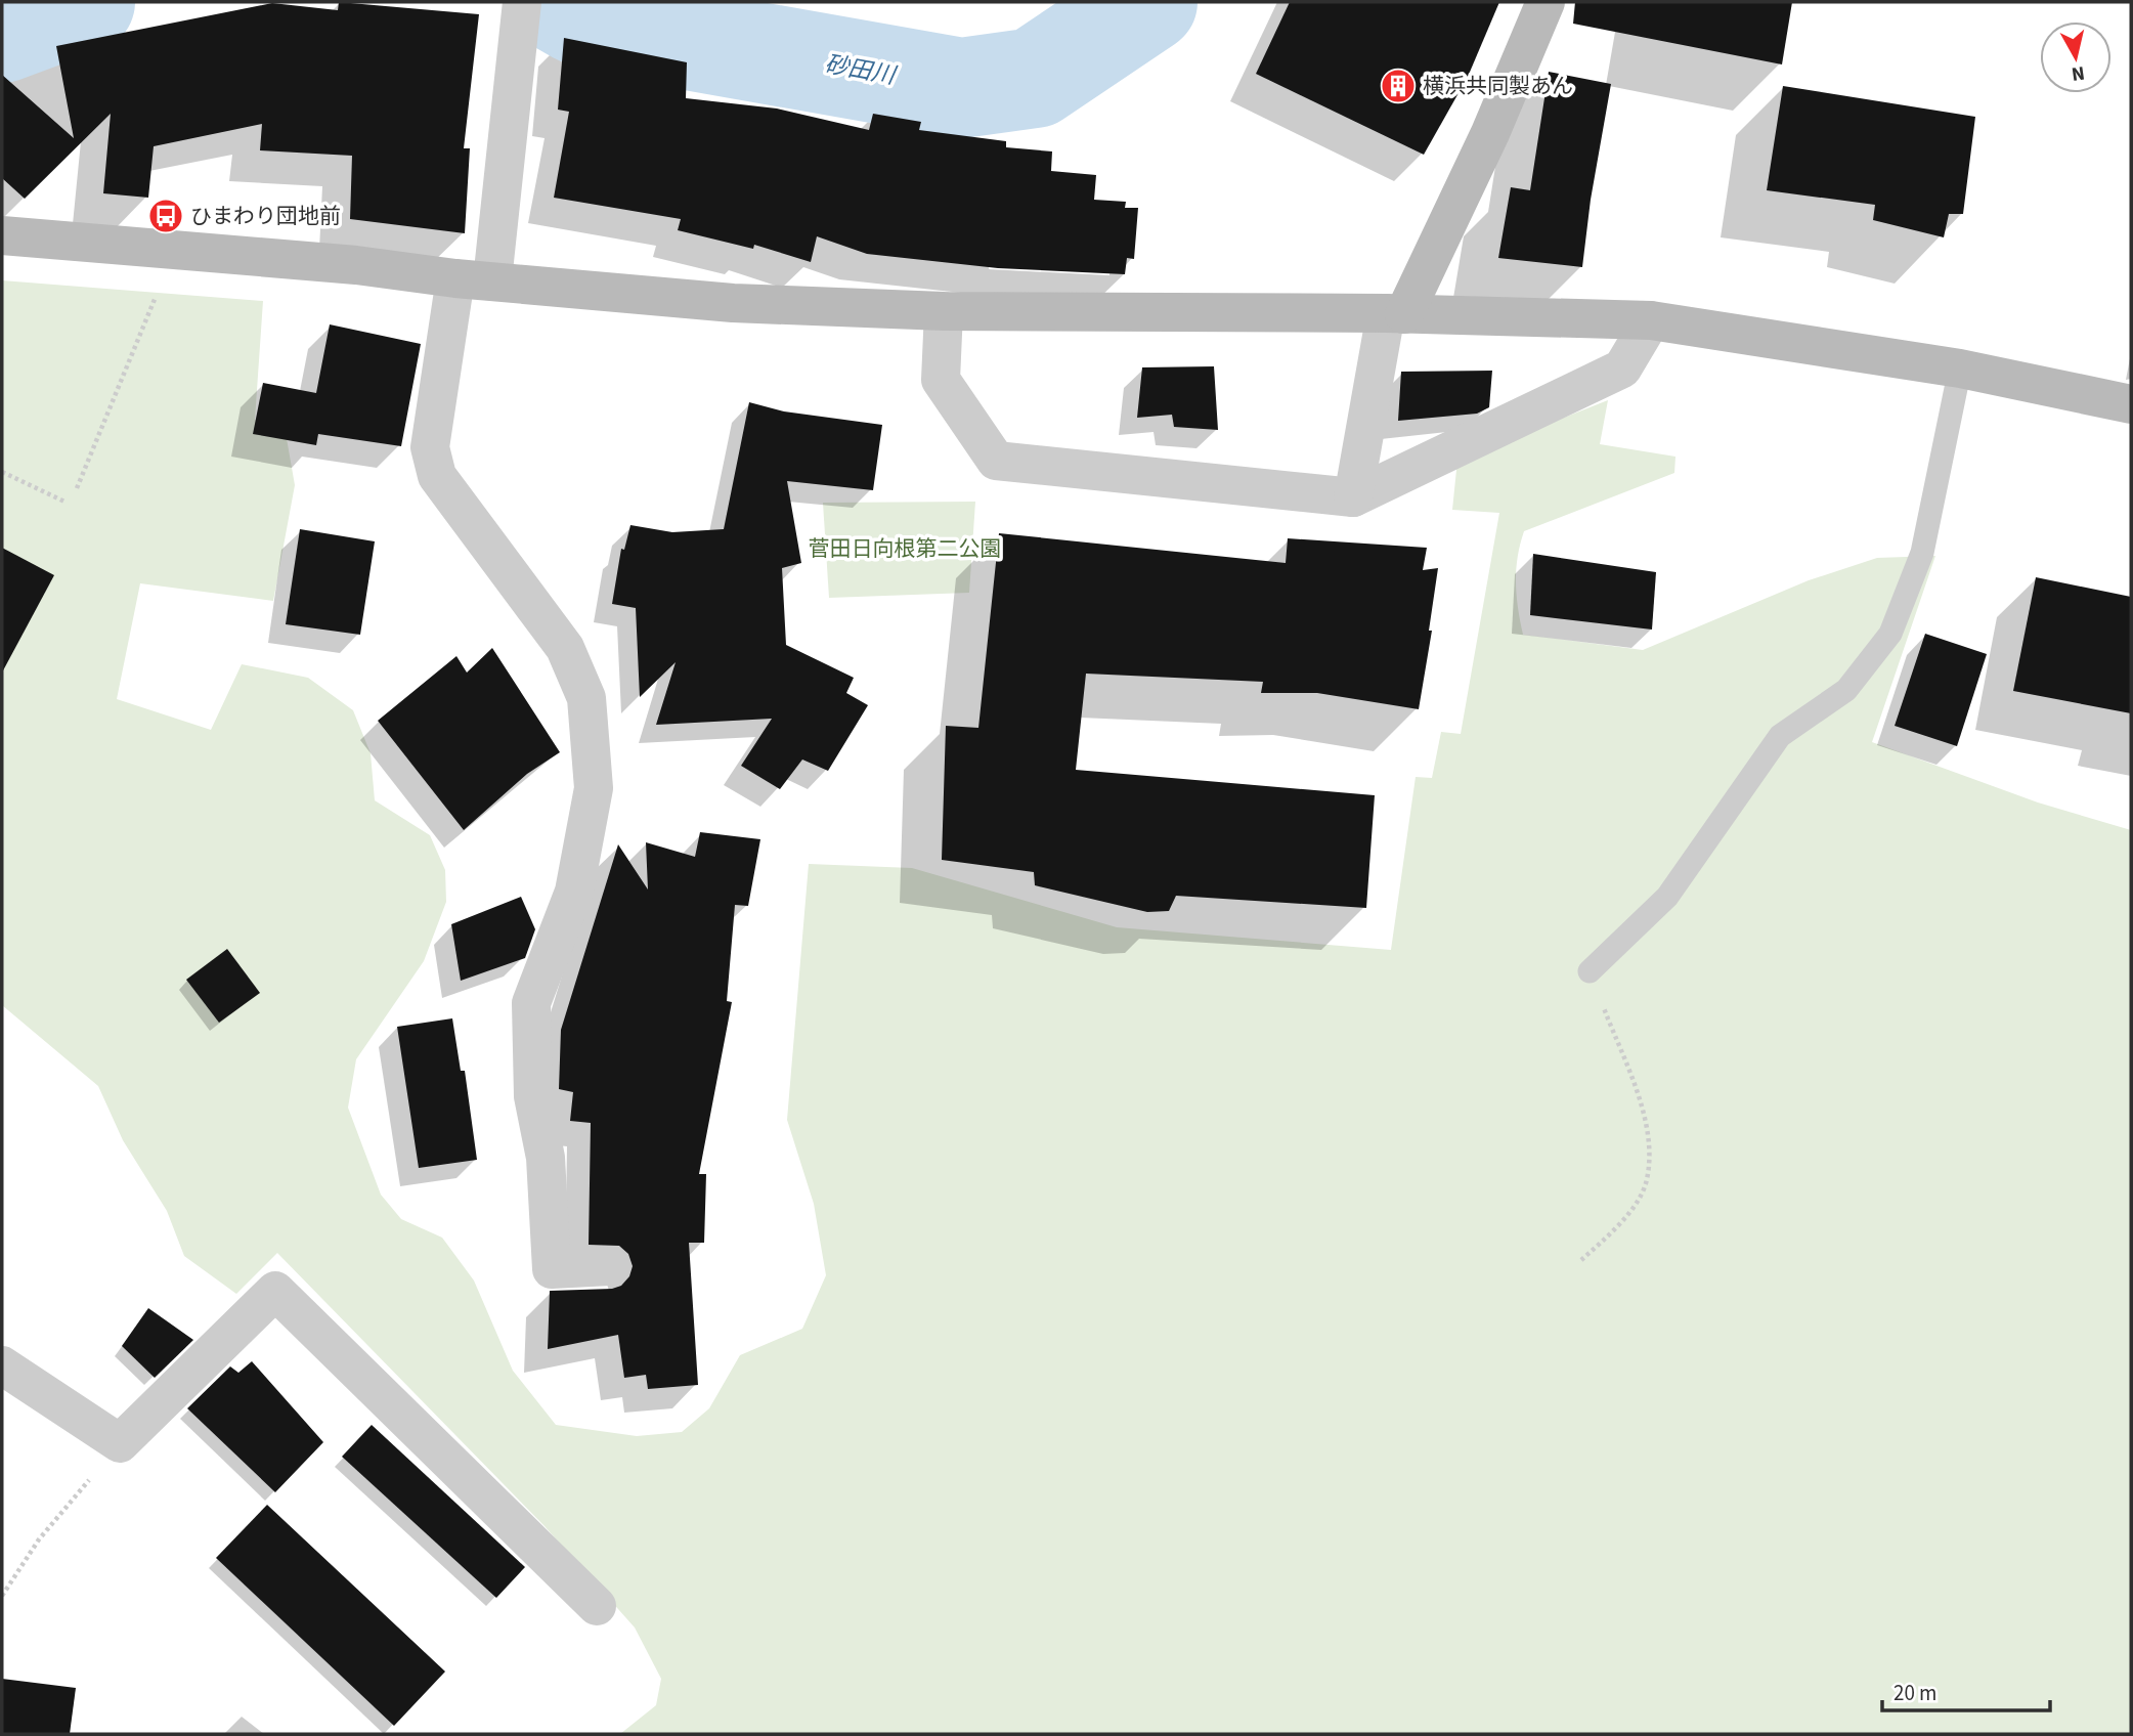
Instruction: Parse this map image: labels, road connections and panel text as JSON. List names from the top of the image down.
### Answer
{
  "water": ["砂田川"],
  "parks": ["菅田日向根第二公園"],
  "places": {
    "building": ["横浜共同製あん"],
    "bus stop": ["ひまわり団地前"]
  },
  "scale_bar": "20 m",
  "north": "bottom"
}
